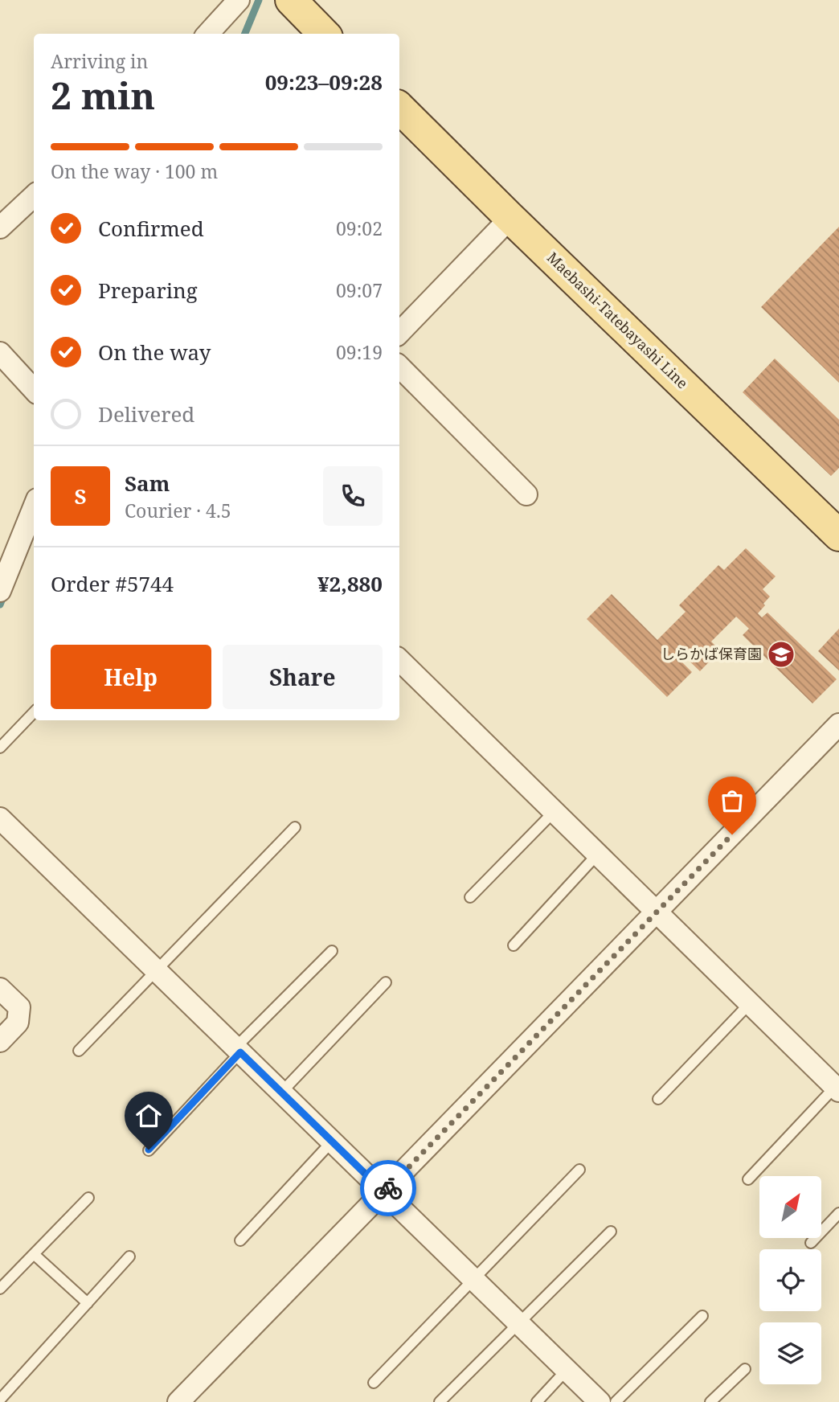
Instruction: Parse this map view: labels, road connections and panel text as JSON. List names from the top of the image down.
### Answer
{
  "streets": {
    "main road": ["Maebashi-Tatebayashi Line"]
  },
  "places": {
    "school or university": ["しらかば保育園"]
  },
  "north": "top right",
  "page": {
    "heading": ["2 min", "Arriving in", "09:23–09:28"],
    "panel": [
      "Sam",
      "Courier · 4.5",
      "Order #5744",
      "¥2,880"
    ],
    "bar": "On the way · 100 m",
    "list": [
      ["Confirmed", "09:02"],
      ["Preparing", "09:07"],
      ["On the way", "09:19"],
      "Delivered"
    ],
    "round": "S",
    "buttons": ["Help", "Share"]
  }
}
